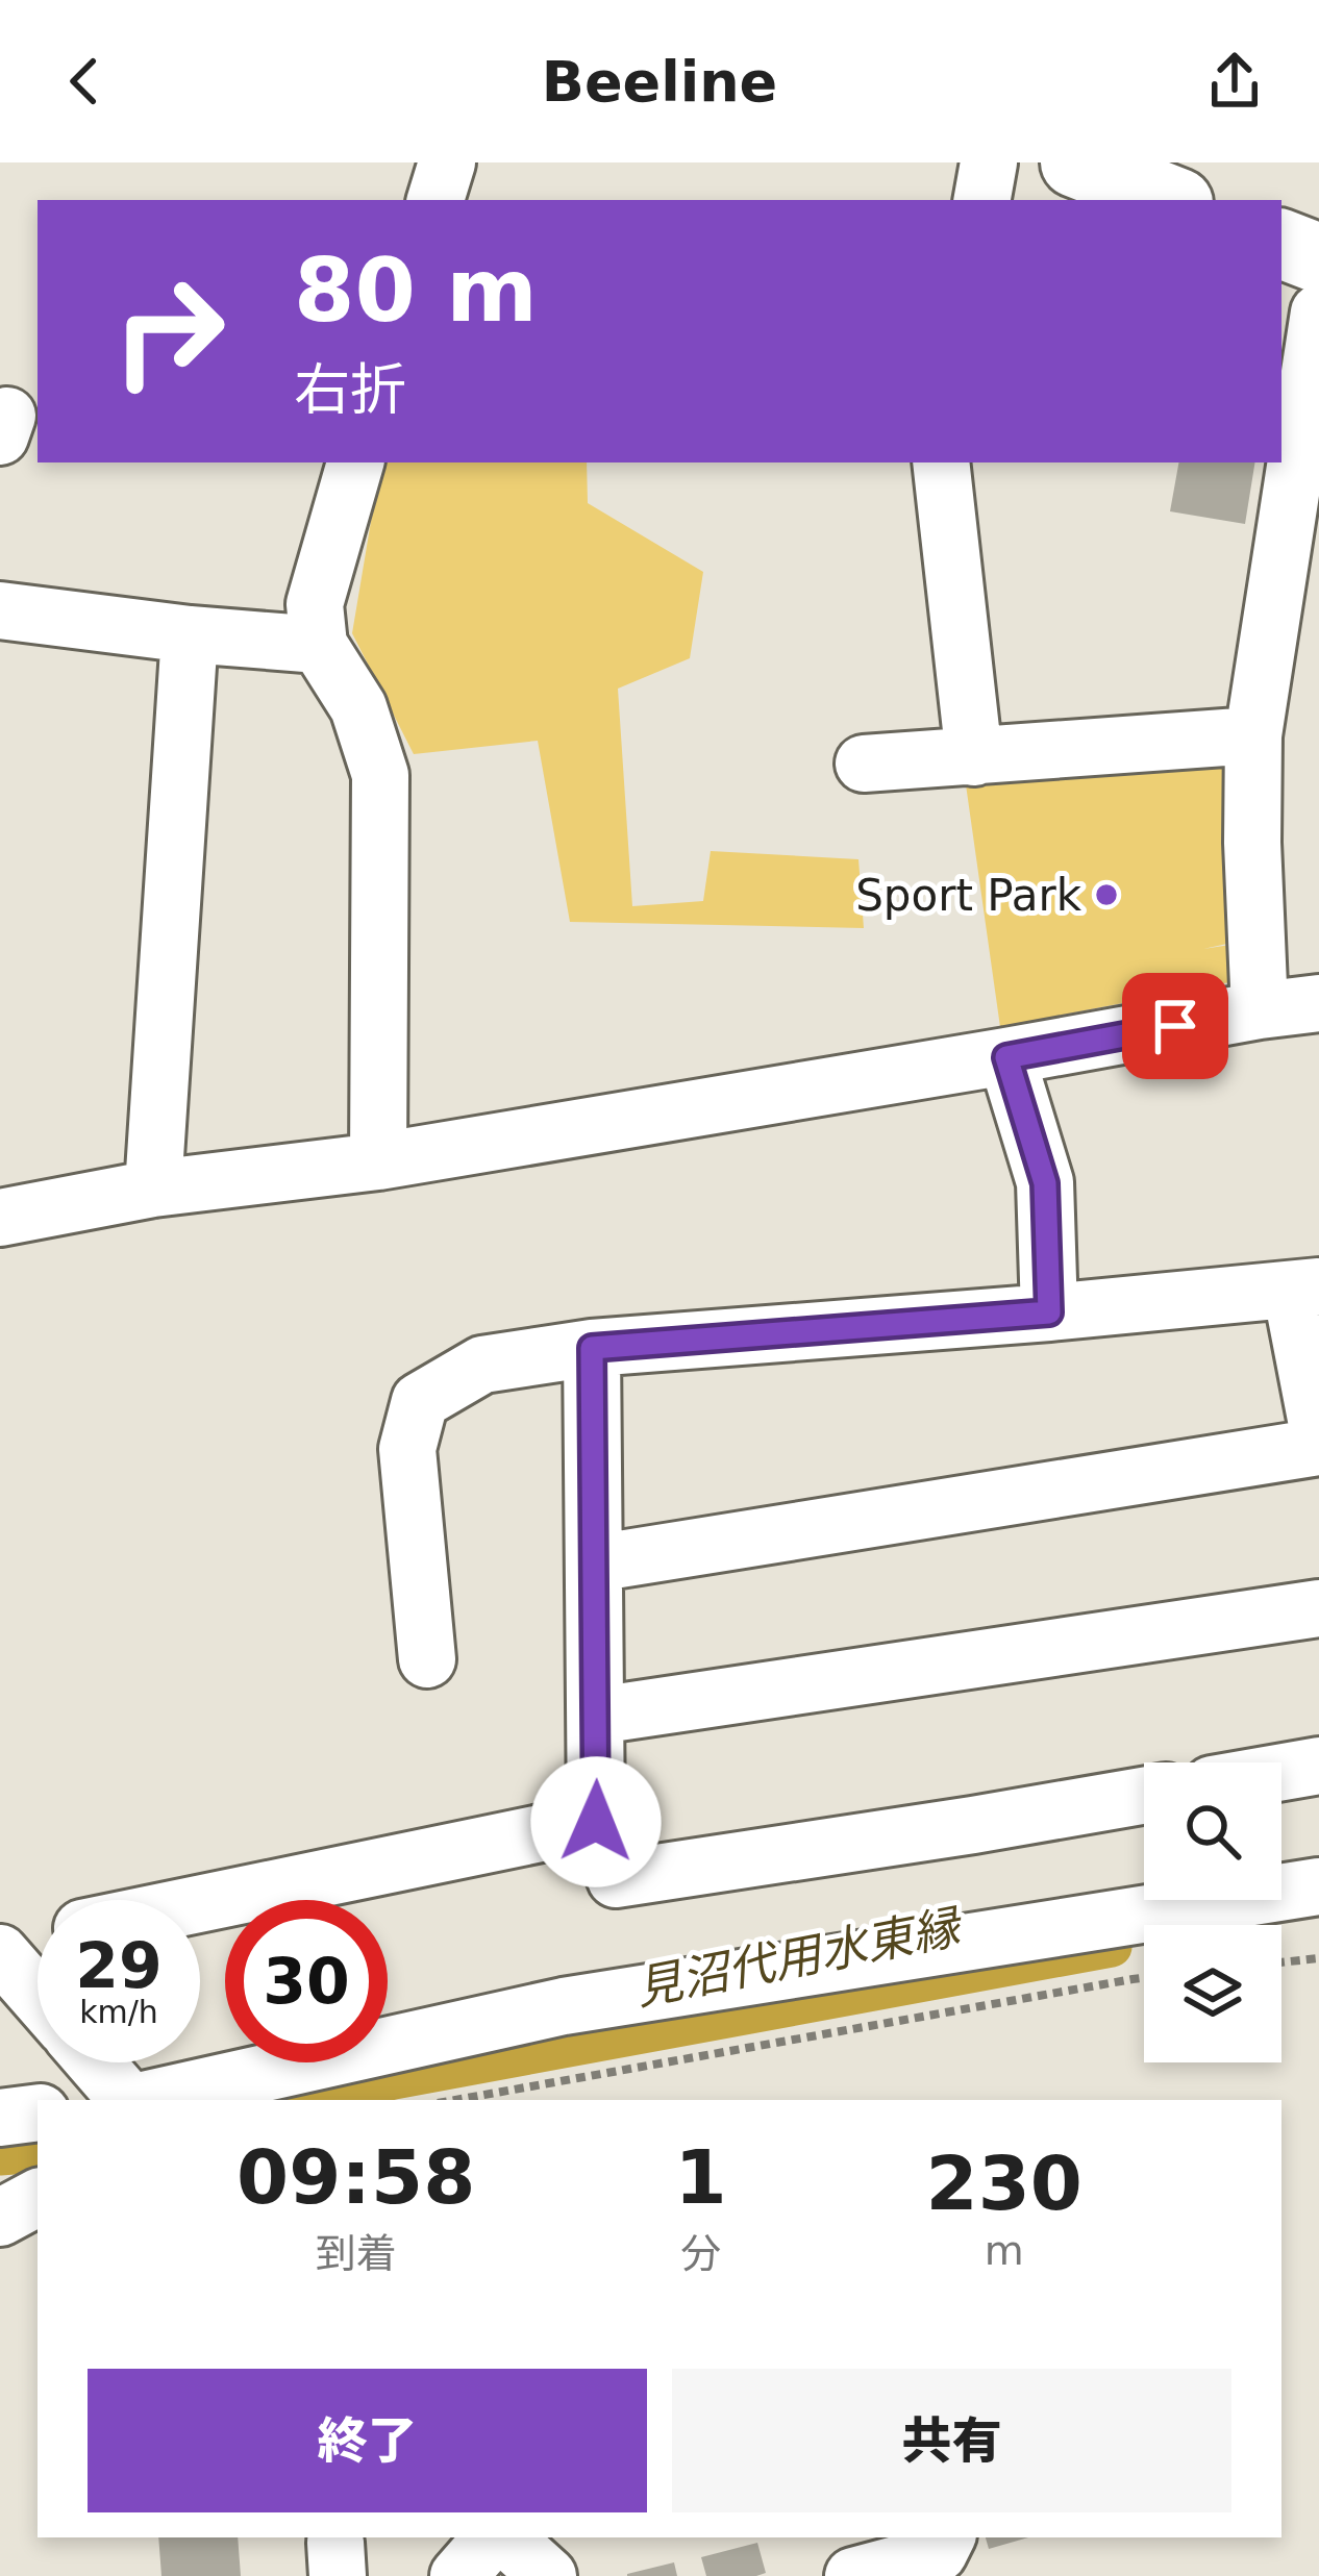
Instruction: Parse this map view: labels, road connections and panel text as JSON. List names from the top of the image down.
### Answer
{
  "water": ["見沼代用水東縁"],
  "places": ["Sport Park"],
  "page": {
    "header": "Beeline",
    "turn": ["80 m", "右折"],
    "speed": "29 km/h",
    "limit": "30",
    "eta": [
      "09:58",
      "到着",
      "1",
      "分",
      "230",
      "m"
    ],
    "buttons": ["終了", "共有"]
  }
}
